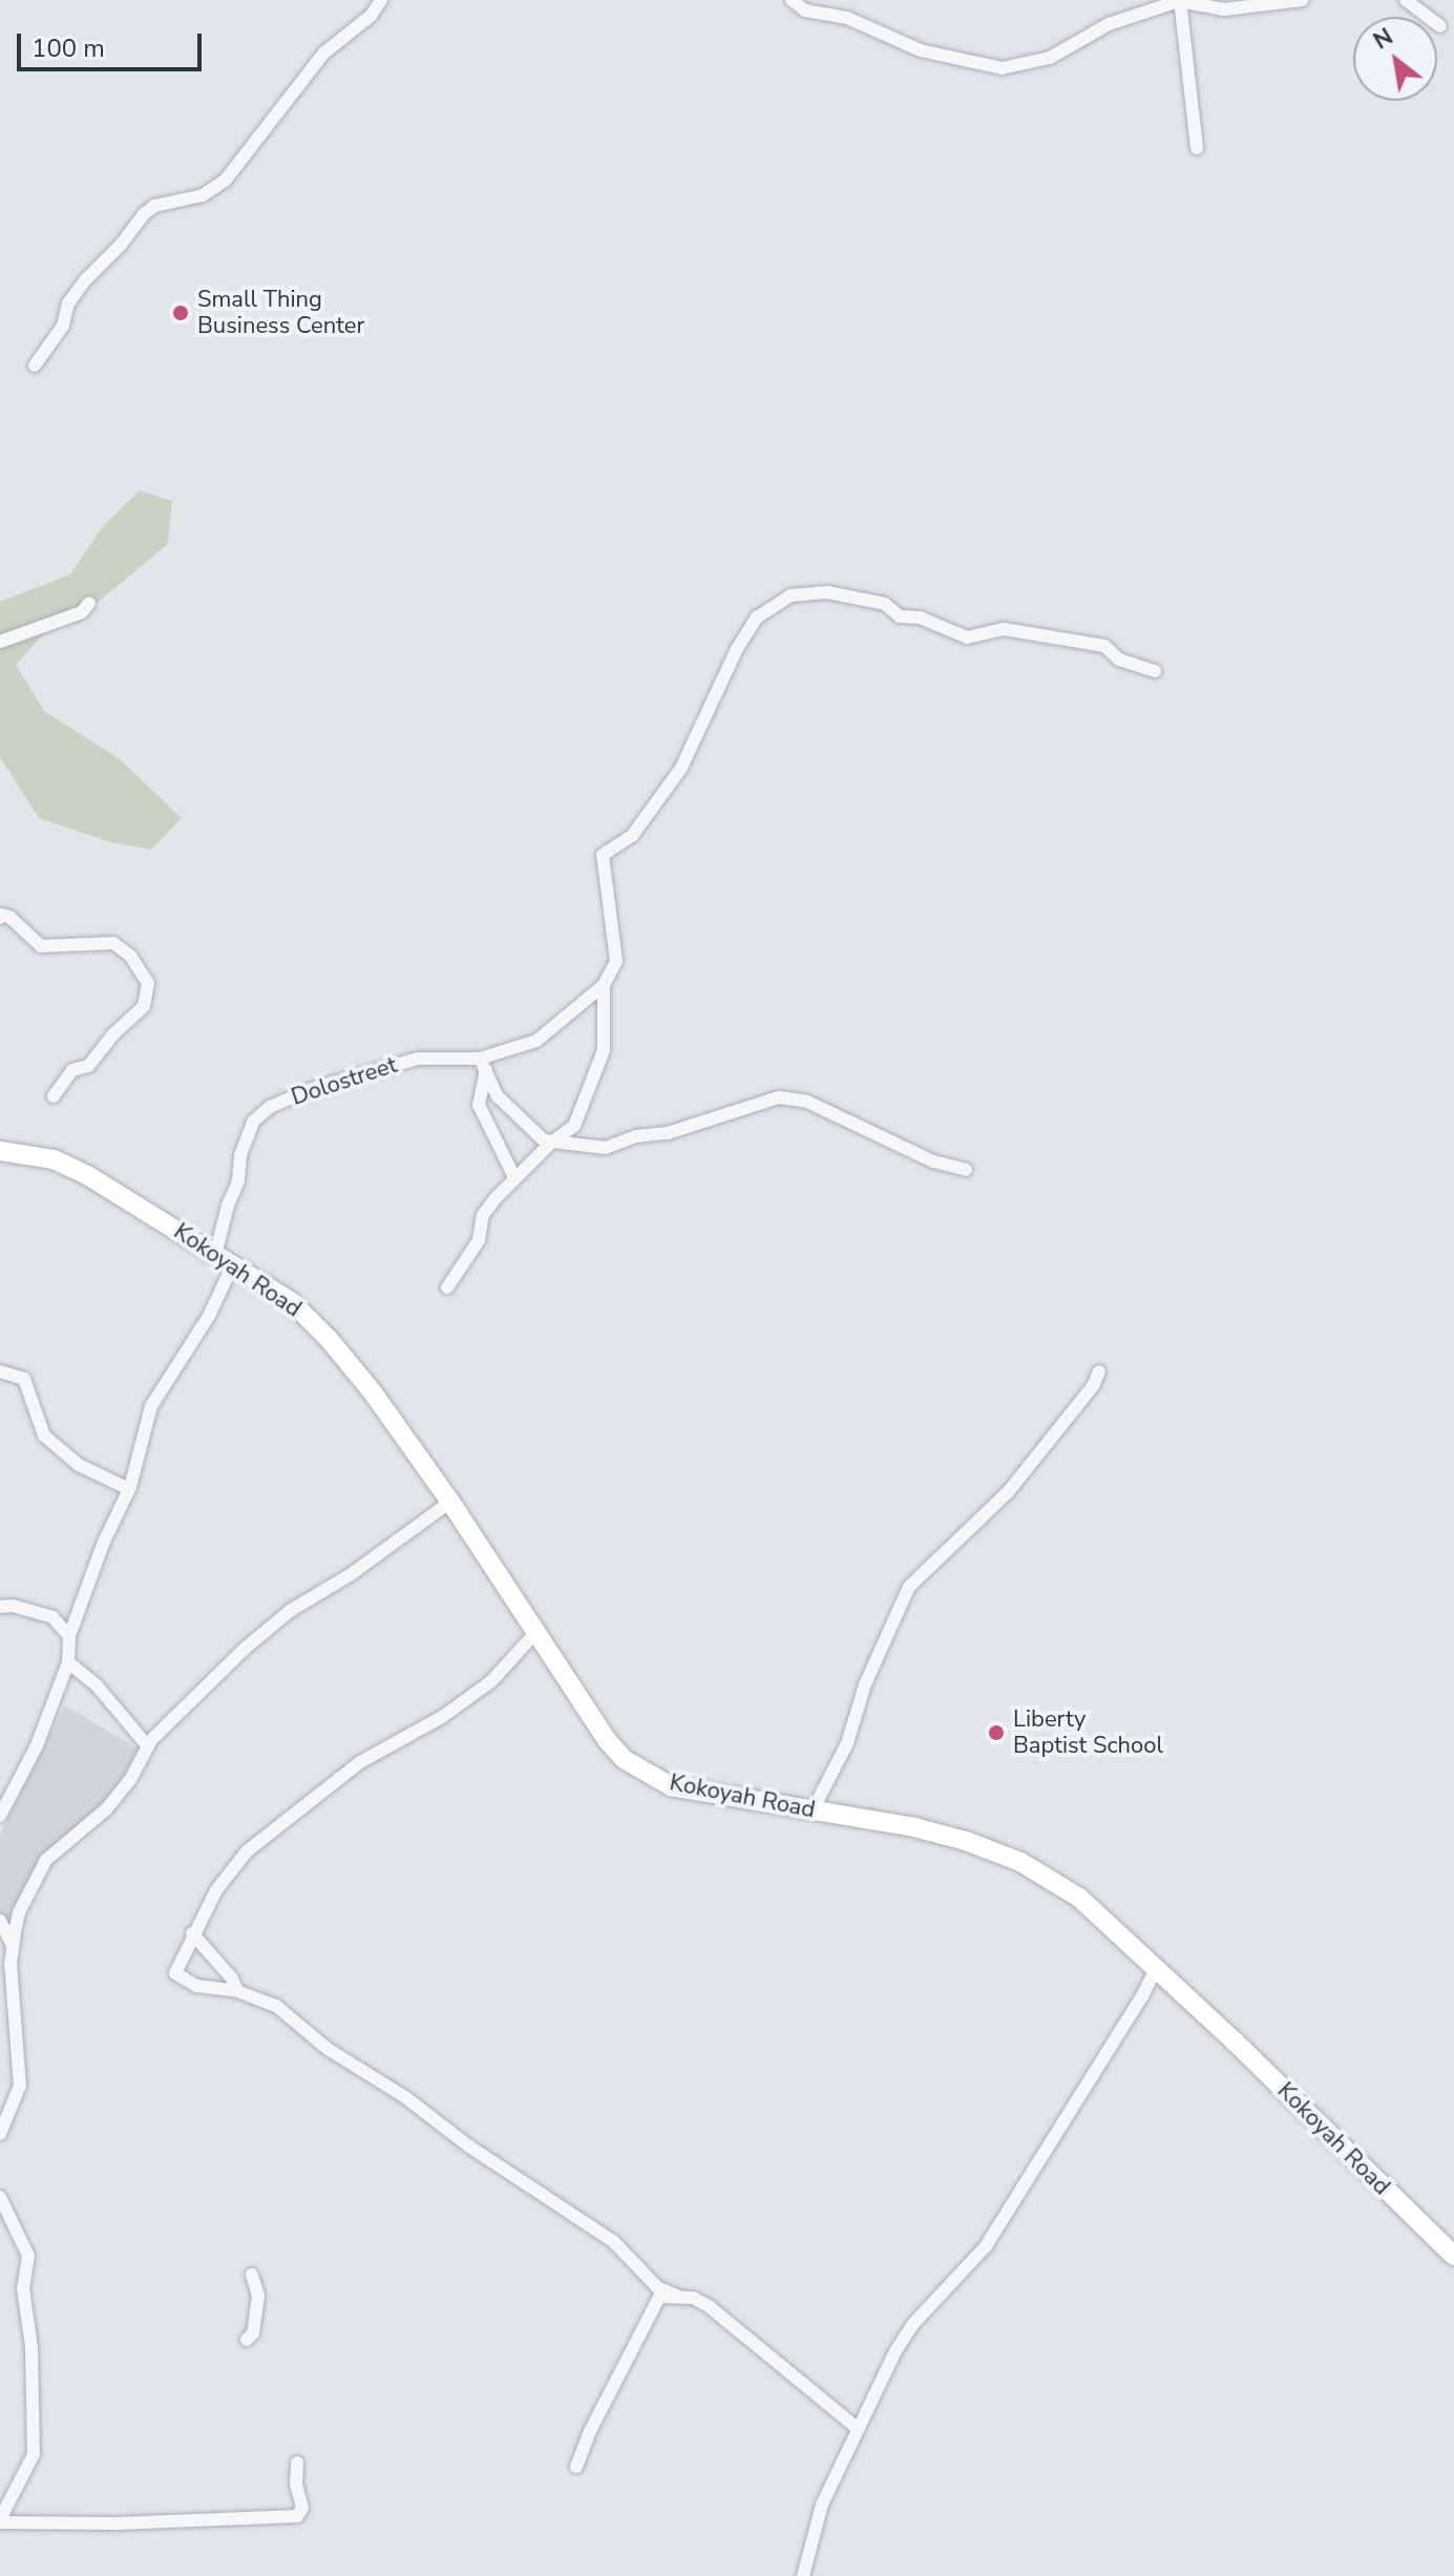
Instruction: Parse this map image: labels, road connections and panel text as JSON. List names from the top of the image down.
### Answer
{
  "streets": {
    "main road": ["Kokoyah Road"],
    "street": ["Dolostreet"]
  },
  "crossings": [
    ["Dolostreet", "Kokoyah Road"]
  ],
  "places": ["Small Thing Business Center", "Liberty Baptist School"],
  "scale_bar": "100 m",
  "north": "top left"
}
